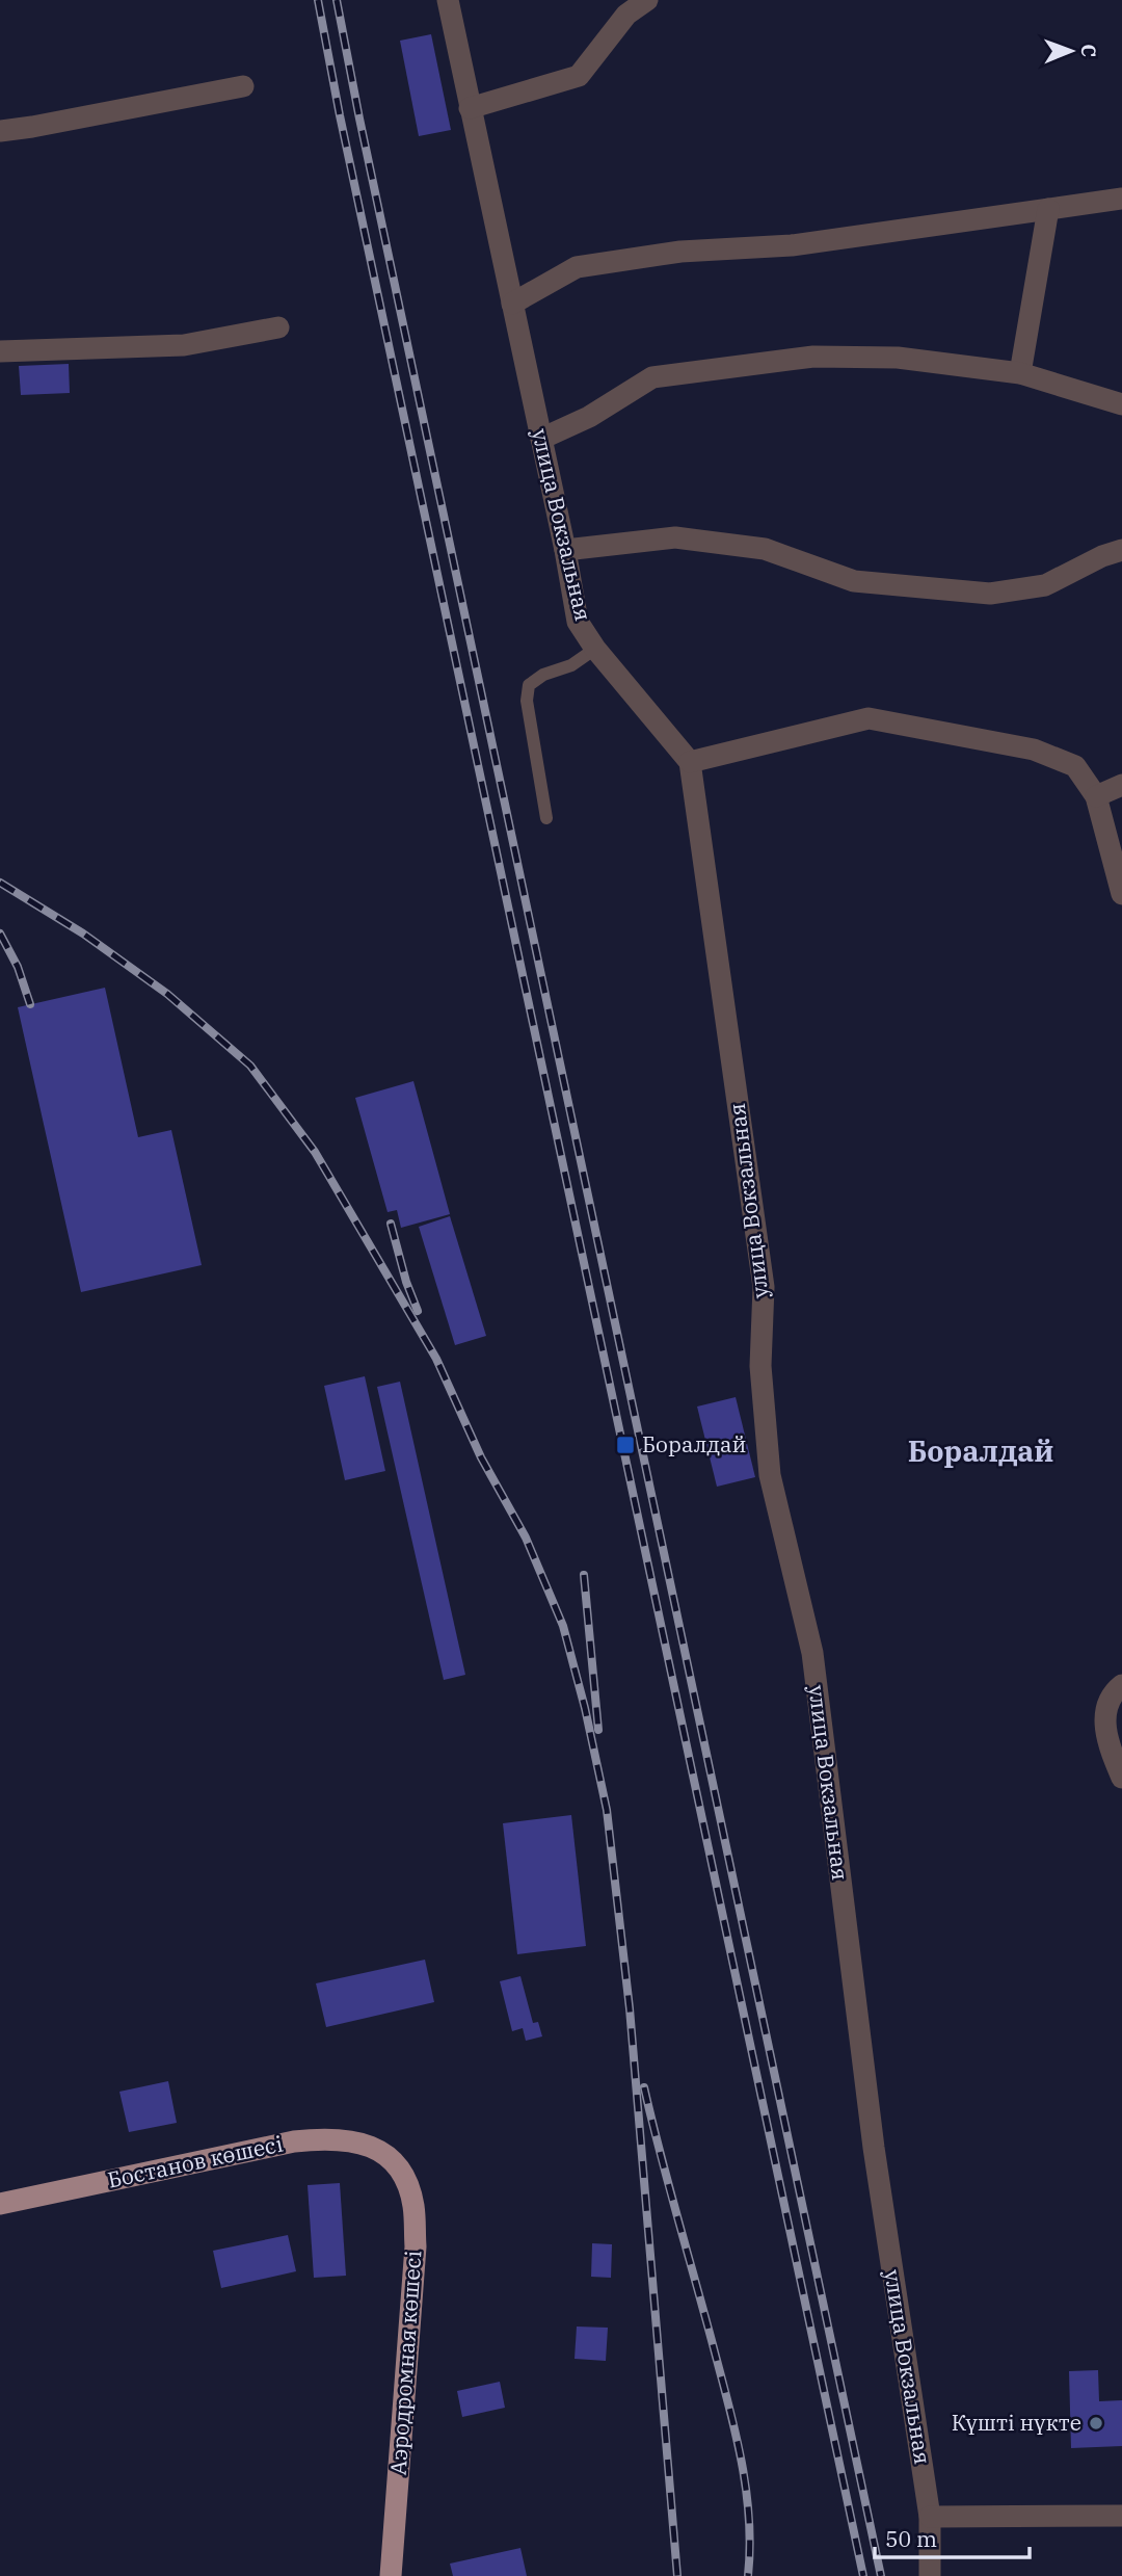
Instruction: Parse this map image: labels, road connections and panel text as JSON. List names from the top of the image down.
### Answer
{
  "streets": {
    "main road": ["Бостанов көшесі", "Аэродромная көшесі"],
    "street": ["улица Вокзальная"]
  },
  "crossings": [
    ["Бостанов көшесі", "Аэродромная көшесі"]
  ],
  "districts": ["Боралдай"],
  "places": {
    "transit": ["Боралдай"],
    "other": ["Күшті нүкте"]
  },
  "scale_bar": "50 m",
  "north": "right"
}
